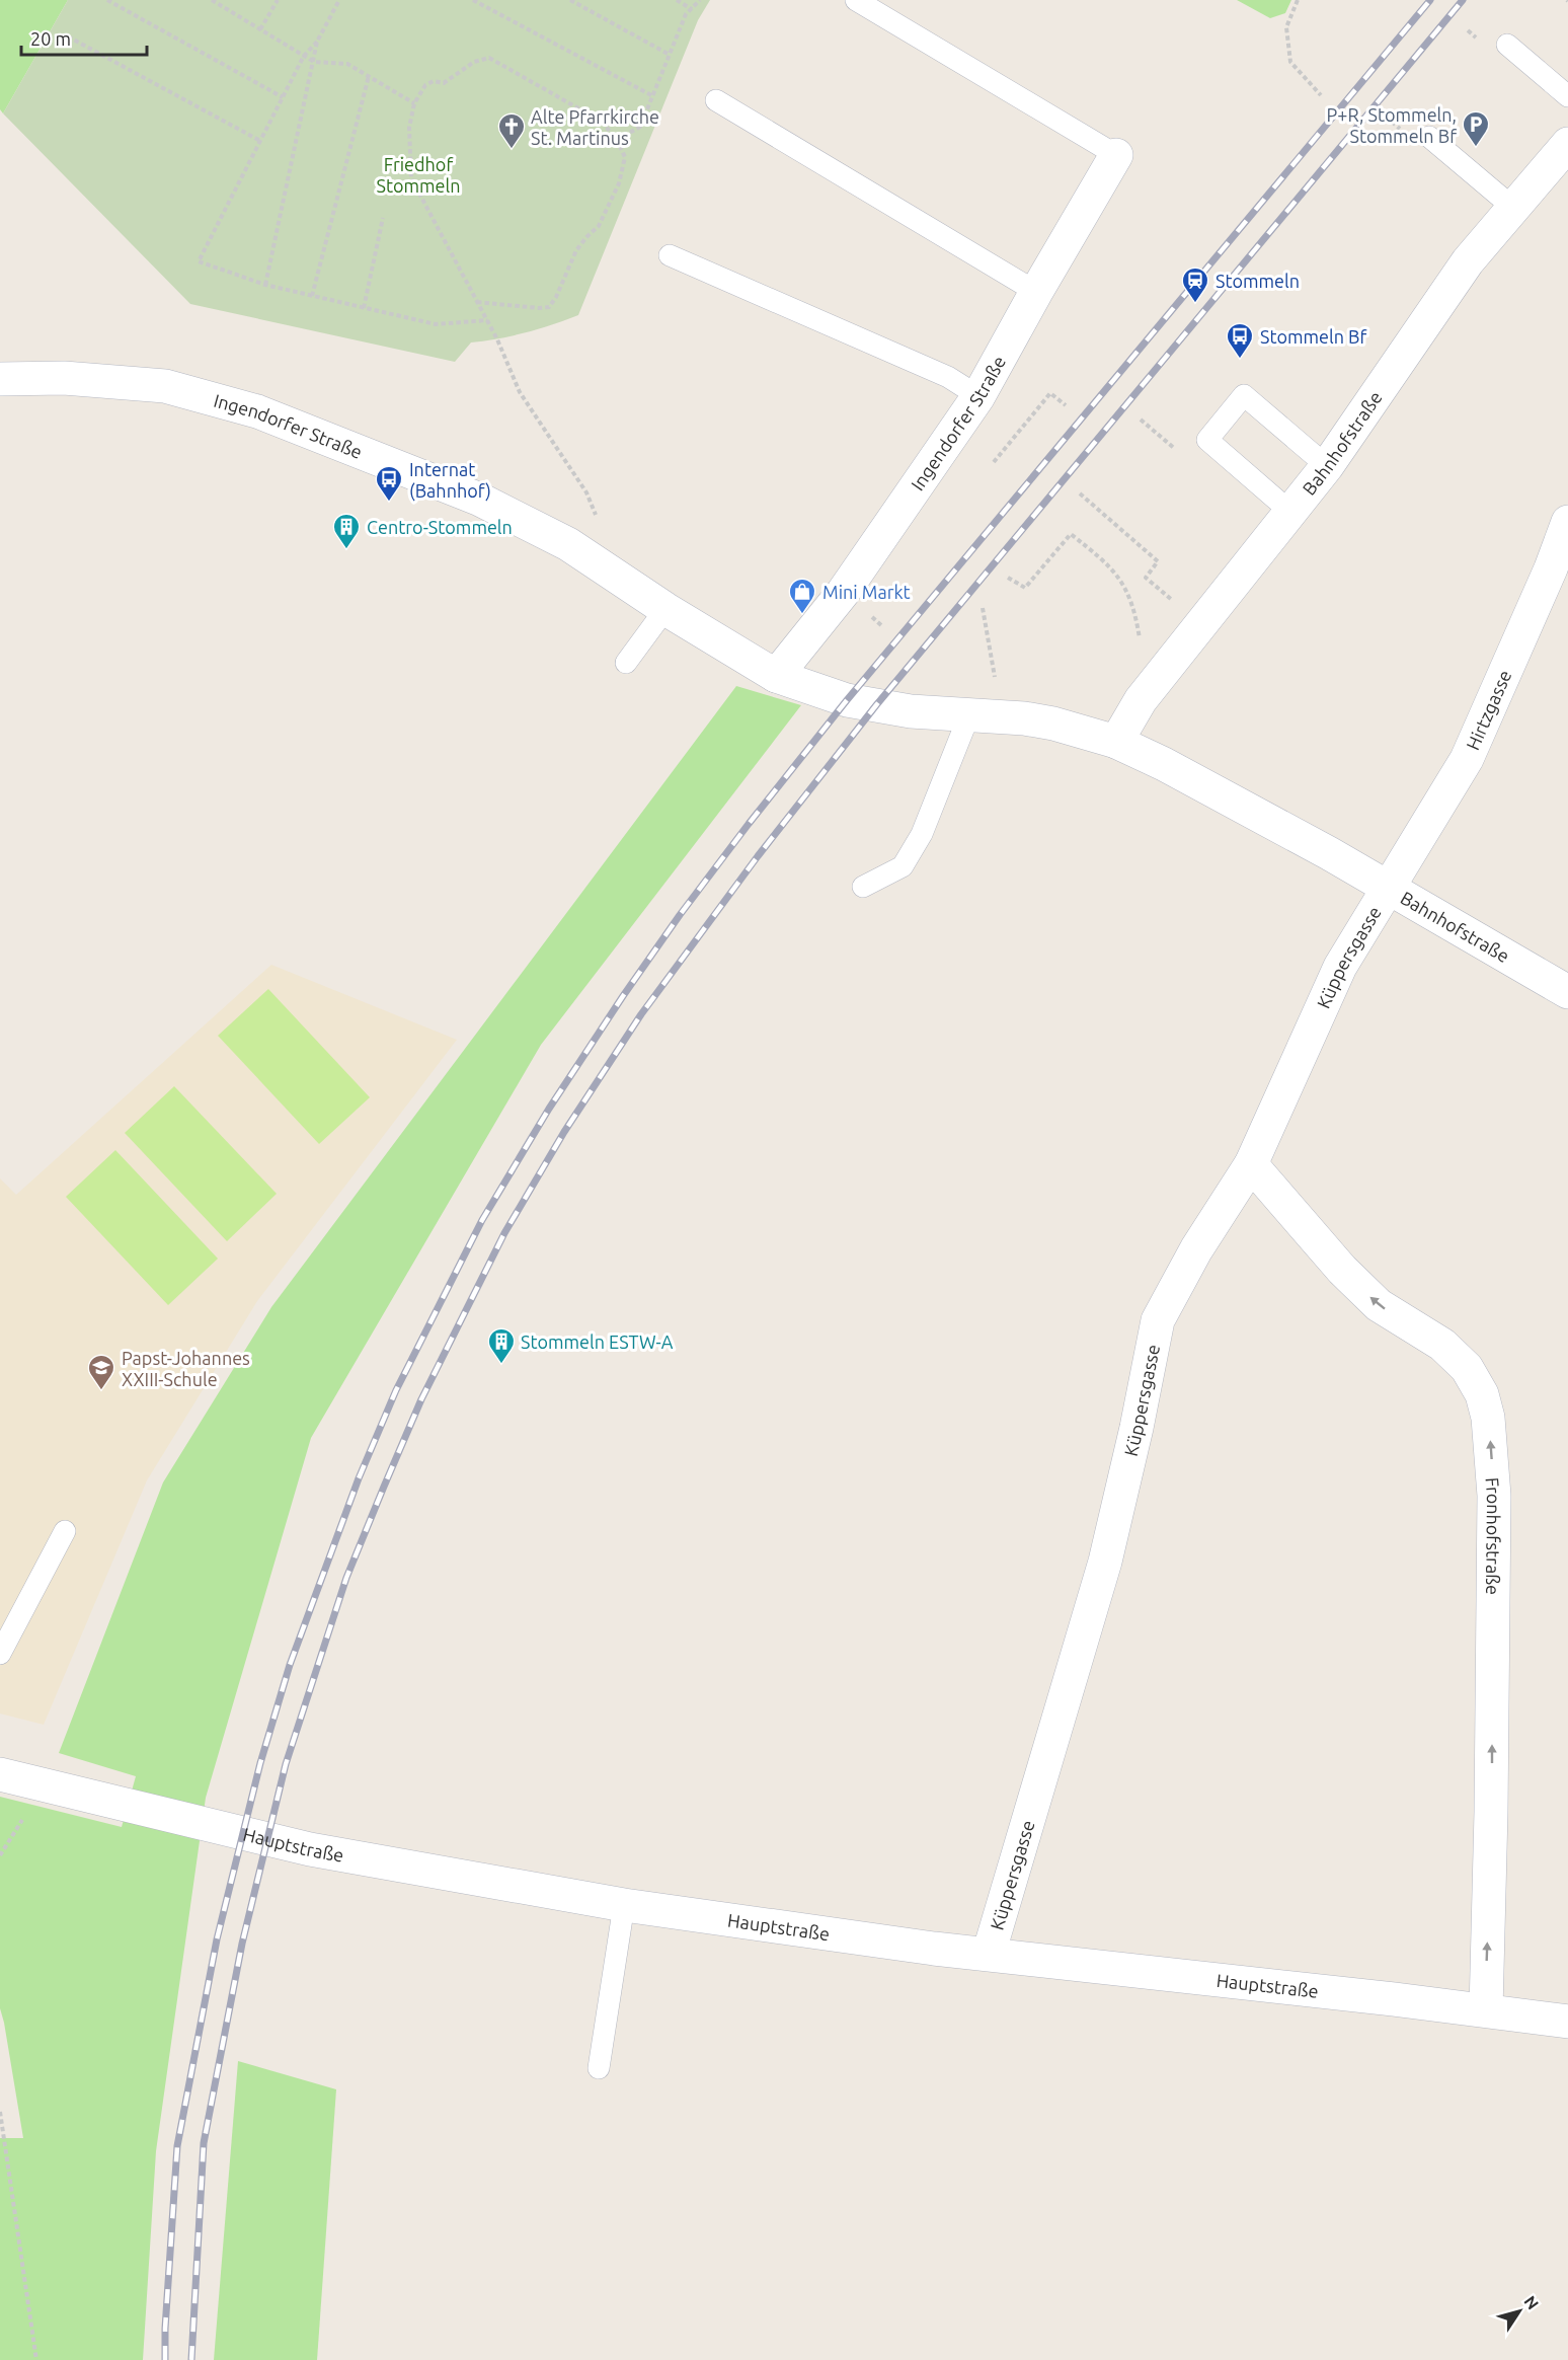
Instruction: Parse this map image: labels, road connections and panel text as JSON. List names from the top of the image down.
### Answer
{
  "streets": {
    "street": [
      "Ingendorfer Straße",
      "Bahnhofstraße",
      "Hirtzgasse",
      "Küppersgasse",
      "Fronhofstraße",
      "Hauptstraße"
    ]
  },
  "crossings": [
    ["Ingendorfer Straße", "Bahnhofstraße"],
    ["Bahnhofstraße", "Hirtzgasse"],
    ["Bahnhofstraße", "Küppersgasse"],
    ["Hirtzgasse", "Küppersgasse"],
    ["Küppersgasse", "Fronhofstraße"],
    ["Küppersgasse", "Hauptstraße"],
    ["Fronhofstraße", "Hauptstraße"]
  ],
  "one_way": ["Fronhofstraße"],
  "parks": ["Friedhof Stommeln"],
  "places": {
    "parking": ["P+R, Stommeln, Stommeln Bf"],
    "church": ["Alte Pfarrkirche St. Martinus"],
    "station": ["Stommeln"],
    "bus stop": ["Stommeln Bf", "Internat (Bahnhof)"],
    "building": ["Centro-Stommeln", "Stommeln ESTW-A"],
    "shop": ["Mini Markt"],
    "school or university": ["Papst-Johannes XXIII-Schule"]
  },
  "scale_bar": "20 m",
  "north": "top right"
}
